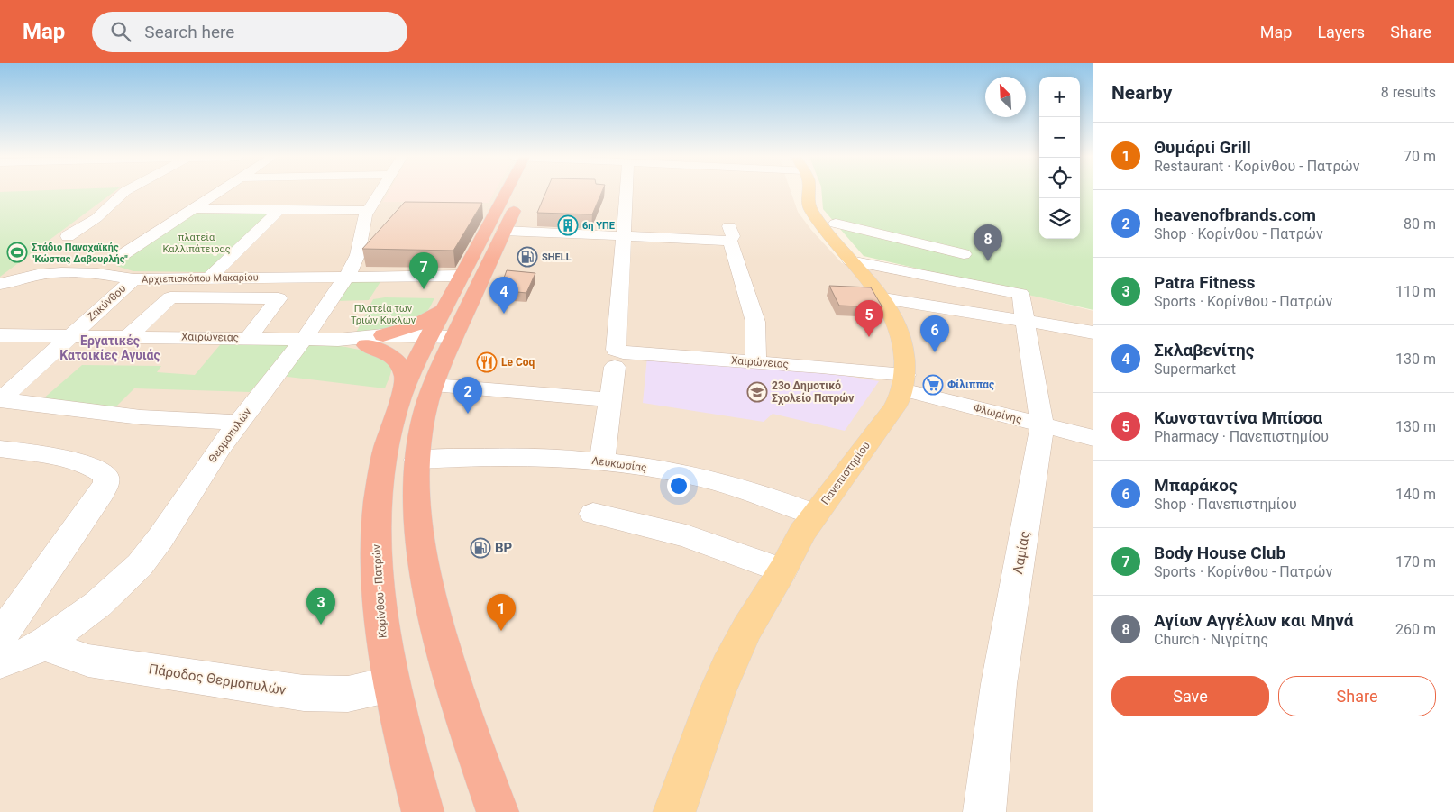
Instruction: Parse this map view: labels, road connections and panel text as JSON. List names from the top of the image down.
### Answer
{
  "streets": {
    "highway": ["Κορίνθου - Πατρών"],
    "main road": ["Πανεπιστημίου"],
    "street": [
      "Αρχιεπισκόπου Μακαρίου",
      "Ζακύνθου",
      "Χαιρώνειας",
      "Φλωρίνης",
      "Θερμοπυλών",
      "Λευκωσίας",
      "Λαμίας",
      "Πάροδος Θερμοπυλών"
    ]
  },
  "crossings": [
    ["Αρχιεπισκόπου Μακαρίου", "Ζακύνθου"],
    ["Αρχιεπισκόπου Μακαρίου", "Θερμοπυλών"],
    ["Αρχιεπισκόπου Μακαρίου", "Κορίνθου - Πατρών"],
    ["Ζακύνθου", "Χαιρώνειας"],
    ["Χαιρώνειας", "Φλωρίνης"],
    ["Χαιρώνειας", "Θερμοπυλών"],
    ["Χαιρώνειας", "Πανεπιστημίου"],
    ["Χαιρώνειας", "Κορίνθου - Πατρών"],
    ["Φλωρίνης", "Πανεπιστημίου"],
    ["Φλωρίνης", "Λαμίας"],
    ["Θερμοπυλών", "Πάροδος Θερμοπυλών"],
    ["Λευκωσίας", "Πανεπιστημίου"],
    ["Λευκωσίας", "Κορίνθου - Πατρών"],
    ["Κορίνθου - Πατρών", "Πάροδος Θερμοπυλών"]
  ],
  "districts": ["Εργατικές Κατοικίες Αγυιάς"],
  "parks": ["πλατεία Καλλιπάτειρας", "Πλατεία των Τριών Κύκλων"],
  "places": {
    "building": ["6η ΥΠΕ"],
    "sports": ["Στάδιο Παναχαϊκής \"Κώστας Δαβουρλής\""],
    "fuel station": ["SHELL", "BP"],
    "restaurant": ["Le Coq"],
    "supermarket": ["Φίλιππας"],
    "school or university": ["23ο Δημοτικό Σχολείο Πατρών"]
  },
  "north": "top left",
  "page": {
    "header": "Map",
    "search": "Search here",
    "nav": ["Map", "Layers", "Share"],
    "heading": ["Nearby", "8 results"],
    "map_buttons": ["+", "−"],
    "list": [
      {
        "mark": "1",
        "name": "Θυμάριi Grill",
        "note": "Restaurant · Κορίνθου - Πατρών",
        "value": "70 m"
      },
      {
        "mark": "2",
        "name": "heavenofbrands.com",
        "note": "Shop · Κορίνθου - Πατρών",
        "value": "80 m"
      },
      {
        "mark": "3",
        "name": "Patra Fitness",
        "note": "Sports · Κορίνθου - Πατρών",
        "value": "110 m"
      },
      {
        "mark": "4",
        "name": "Σκλαβενίτης",
        "note": "Supermarket",
        "value": "130 m"
      },
      {
        "mark": "5",
        "name": "Κωνσταντίνα Μπίσσα",
        "note": "Pharmacy · Πανεπιστημίου",
        "value": "130 m"
      },
      {
        "mark": "6",
        "name": "Μπαράκος",
        "note": "Shop · Πανεπιστημίου",
        "value": "140 m"
      },
      {
        "mark": "7",
        "name": "Body House Club",
        "note": "Sports · Κορίνθου - Πατρών",
        "value": "170 m"
      },
      {
        "mark": "8",
        "name": "Αγίων Αγγέλων και Μηνά",
        "note": "Church · Νιγρίτης",
        "value": "260 m"
      }
    ],
    "pins": [
      "8",
      "7",
      "4",
      "5",
      "6",
      "2",
      "3",
      "1"
    ],
    "buttons": ["Save", "Share"]
  }
}
